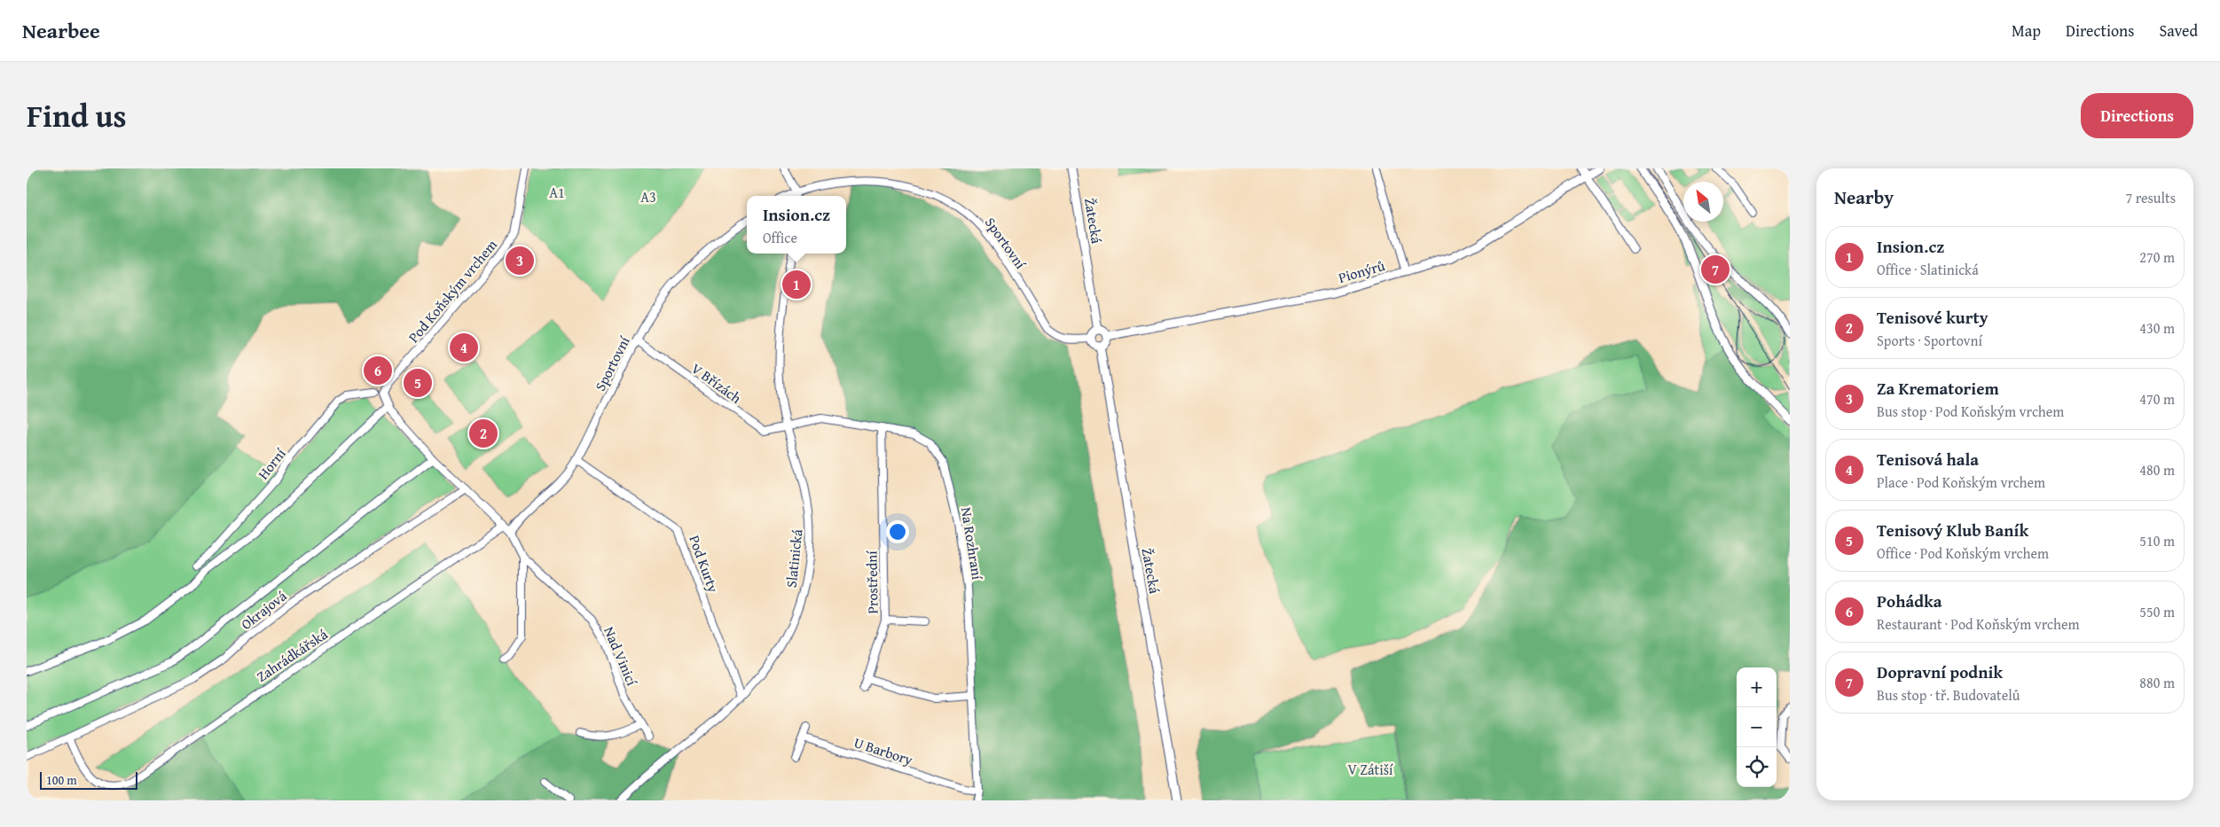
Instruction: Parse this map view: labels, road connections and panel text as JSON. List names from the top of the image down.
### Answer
{
  "streets": {
    "street": [
      "Žatecká",
      "Sportovní",
      "Pionýrů",
      "Pod Koňským vrchem",
      "V Břízách",
      "Horní",
      "Na Rozhraní",
      "Slatinická",
      "Pod Kurty",
      "Prostřední",
      "Okrajová",
      "Zahrádkářská",
      "Nad Vinicí",
      "U Barbory"
    ]
  },
  "crossings": [
    ["Žatecká", "Sportovní"],
    ["Žatecká", "Pionýrů"],
    ["Sportovní", "Pionýrů"],
    ["Sportovní", "V Břízách"],
    ["Sportovní", "Pod Kurty"],
    ["V Břízách", "Na Rozhraní"],
    ["V Břízách", "Slatinická"],
    ["Na Rozhraní", "Slatinická"],
    ["Na Rozhraní", "Prostřední"],
    ["Na Rozhraní", "U Barbory"],
    ["Slatinická", "Pod Kurty"],
    ["Okrajová", "Zahrádkářská"]
  ],
  "parks": ["A1", "A3", "V Zátiší"],
  "scale_bar": "100 m",
  "north": "top left",
  "page": {
    "header": "Nearbee",
    "nav": ["Map", "Directions", "Saved"],
    "title": "Find us",
    "buttons": "Directions",
    "heading": ["Nearby", "7 results"],
    "popup": ["Insion.cz", "Office"],
    "list": [
      {
        "mark": "1",
        "name": "Insion.cz",
        "note": "Office · Slatinická",
        "value": "270 m"
      },
      {
        "mark": "2",
        "name": "Tenisové kurty",
        "note": "Sports · Sportovní",
        "value": "430 m"
      },
      {
        "mark": "3",
        "name": "Za Krematoriem",
        "note": "Bus stop · Pod Koňským vrchem",
        "value": "470 m"
      },
      {
        "mark": "4",
        "name": "Tenisová hala",
        "note": "Place · Pod Koňským vrchem",
        "value": "480 m"
      },
      {
        "mark": "5",
        "name": "Tenisový Klub Baník",
        "note": "Office · Pod Koňským vrchem",
        "value": "510 m"
      },
      {
        "mark": "6",
        "name": "Pohádka",
        "note": "Restaurant · Pod Koňským vrchem",
        "value": "550 m"
      },
      {
        "mark": "7",
        "name": "Dopravní podnik",
        "note": "Bus stop · tř. Budovatelů",
        "value": "880 m"
      }
    ],
    "pins": [
      "3",
      "7",
      "1",
      "4",
      "6",
      "5",
      "2"
    ],
    "map_buttons": ["+", "−"],
    "scale": "100 m"
  }
}
